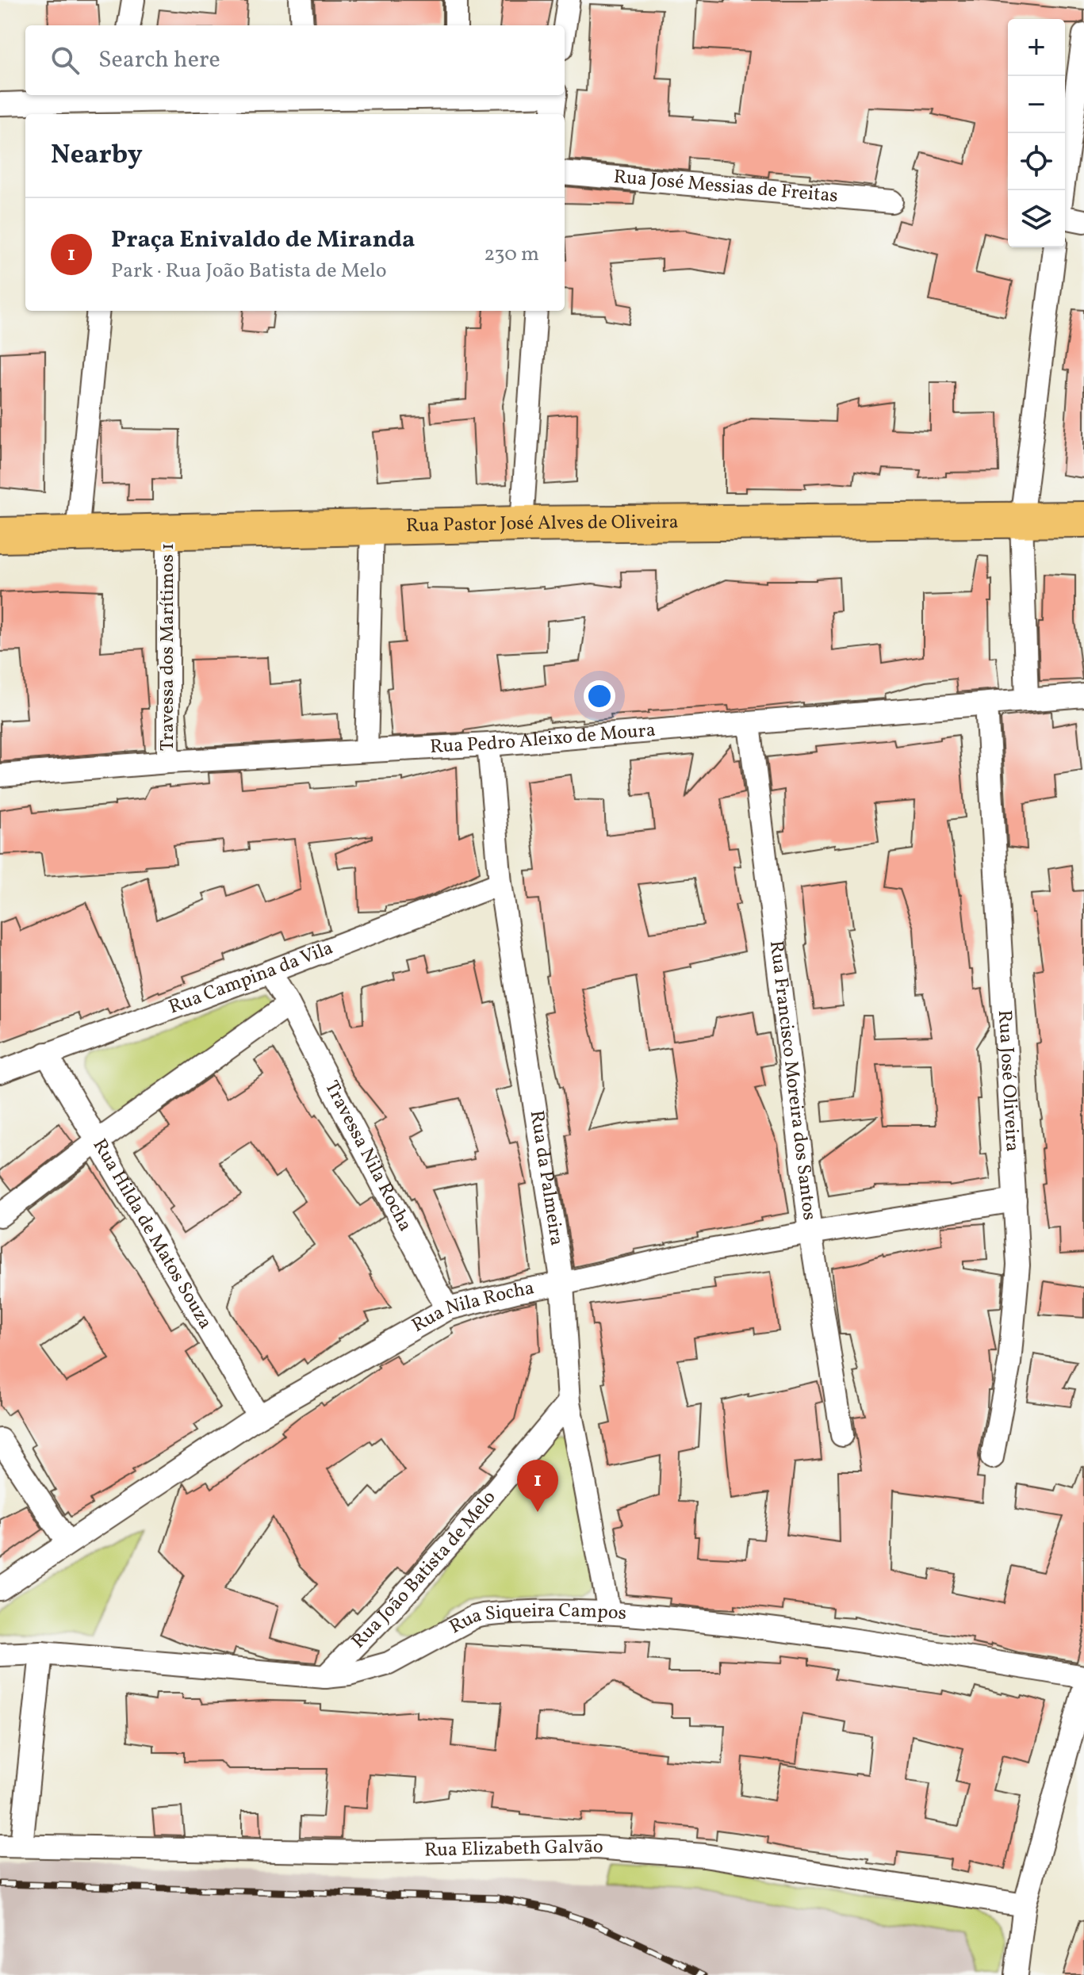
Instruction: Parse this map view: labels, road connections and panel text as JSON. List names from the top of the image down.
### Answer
{
  "streets": {
    "main road": ["Rua Pastor José Alves de Oliveira"],
    "street": [
      "Rua José Messias de Freitas",
      "Travessa dos Marítimos 1",
      "Rua Pedro Aleixo de Moura",
      "Rua Campina da Vila",
      "Rua Francisco Moreira dos Santos",
      "Rua José Oliveira",
      "Travessa Nila Rocha",
      "Rua da Palmeira",
      "Rua Hilda de Matos Souza",
      "Rua Nila Rocha",
      "Rua João Batista de Melo",
      "Rua Siqueira Campos",
      "Rua Elizabeth Galvão"
    ]
  },
  "crossings": [
    ["Rua Pastor José Alves de Oliveira", "Travessa dos Marítimos 1"],
    ["Travessa dos Marítimos 1", "Rua Pedro Aleixo de Moura"],
    ["Rua Pedro Aleixo de Moura", "Rua Francisco Moreira dos Santos"],
    ["Rua Pedro Aleixo de Moura", "Rua José Oliveira"],
    ["Rua Pedro Aleixo de Moura", "Rua da Palmeira"],
    ["Rua Campina da Vila", "Travessa Nila Rocha"],
    ["Rua Campina da Vila", "Rua da Palmeira"],
    ["Rua Campina da Vila", "Rua Hilda de Matos Souza"],
    ["Rua Francisco Moreira dos Santos", "Rua Nila Rocha"],
    ["Rua José Oliveira", "Rua Nila Rocha"],
    ["Travessa Nila Rocha", "Rua Nila Rocha"],
    ["Rua da Palmeira", "Rua Nila Rocha"],
    ["Rua da Palmeira", "Rua João Batista de Melo"],
    ["Rua da Palmeira", "Rua Siqueira Campos"],
    ["Rua Hilda de Matos Souza", "Rua Nila Rocha"],
    ["Rua João Batista de Melo", "Rua Siqueira Campos"]
  ],
  "page": {
    "map_buttons": ["+", "−"],
    "search": "Search here",
    "heading": "Nearby",
    "list": [
      {
        "mark": "1",
        "name": "Praça Enivaldo de Miranda",
        "note": "Park · Rua João Batista de Melo",
        "value": "230 m"
      }
    ],
    "pins": "1"
  }
}
